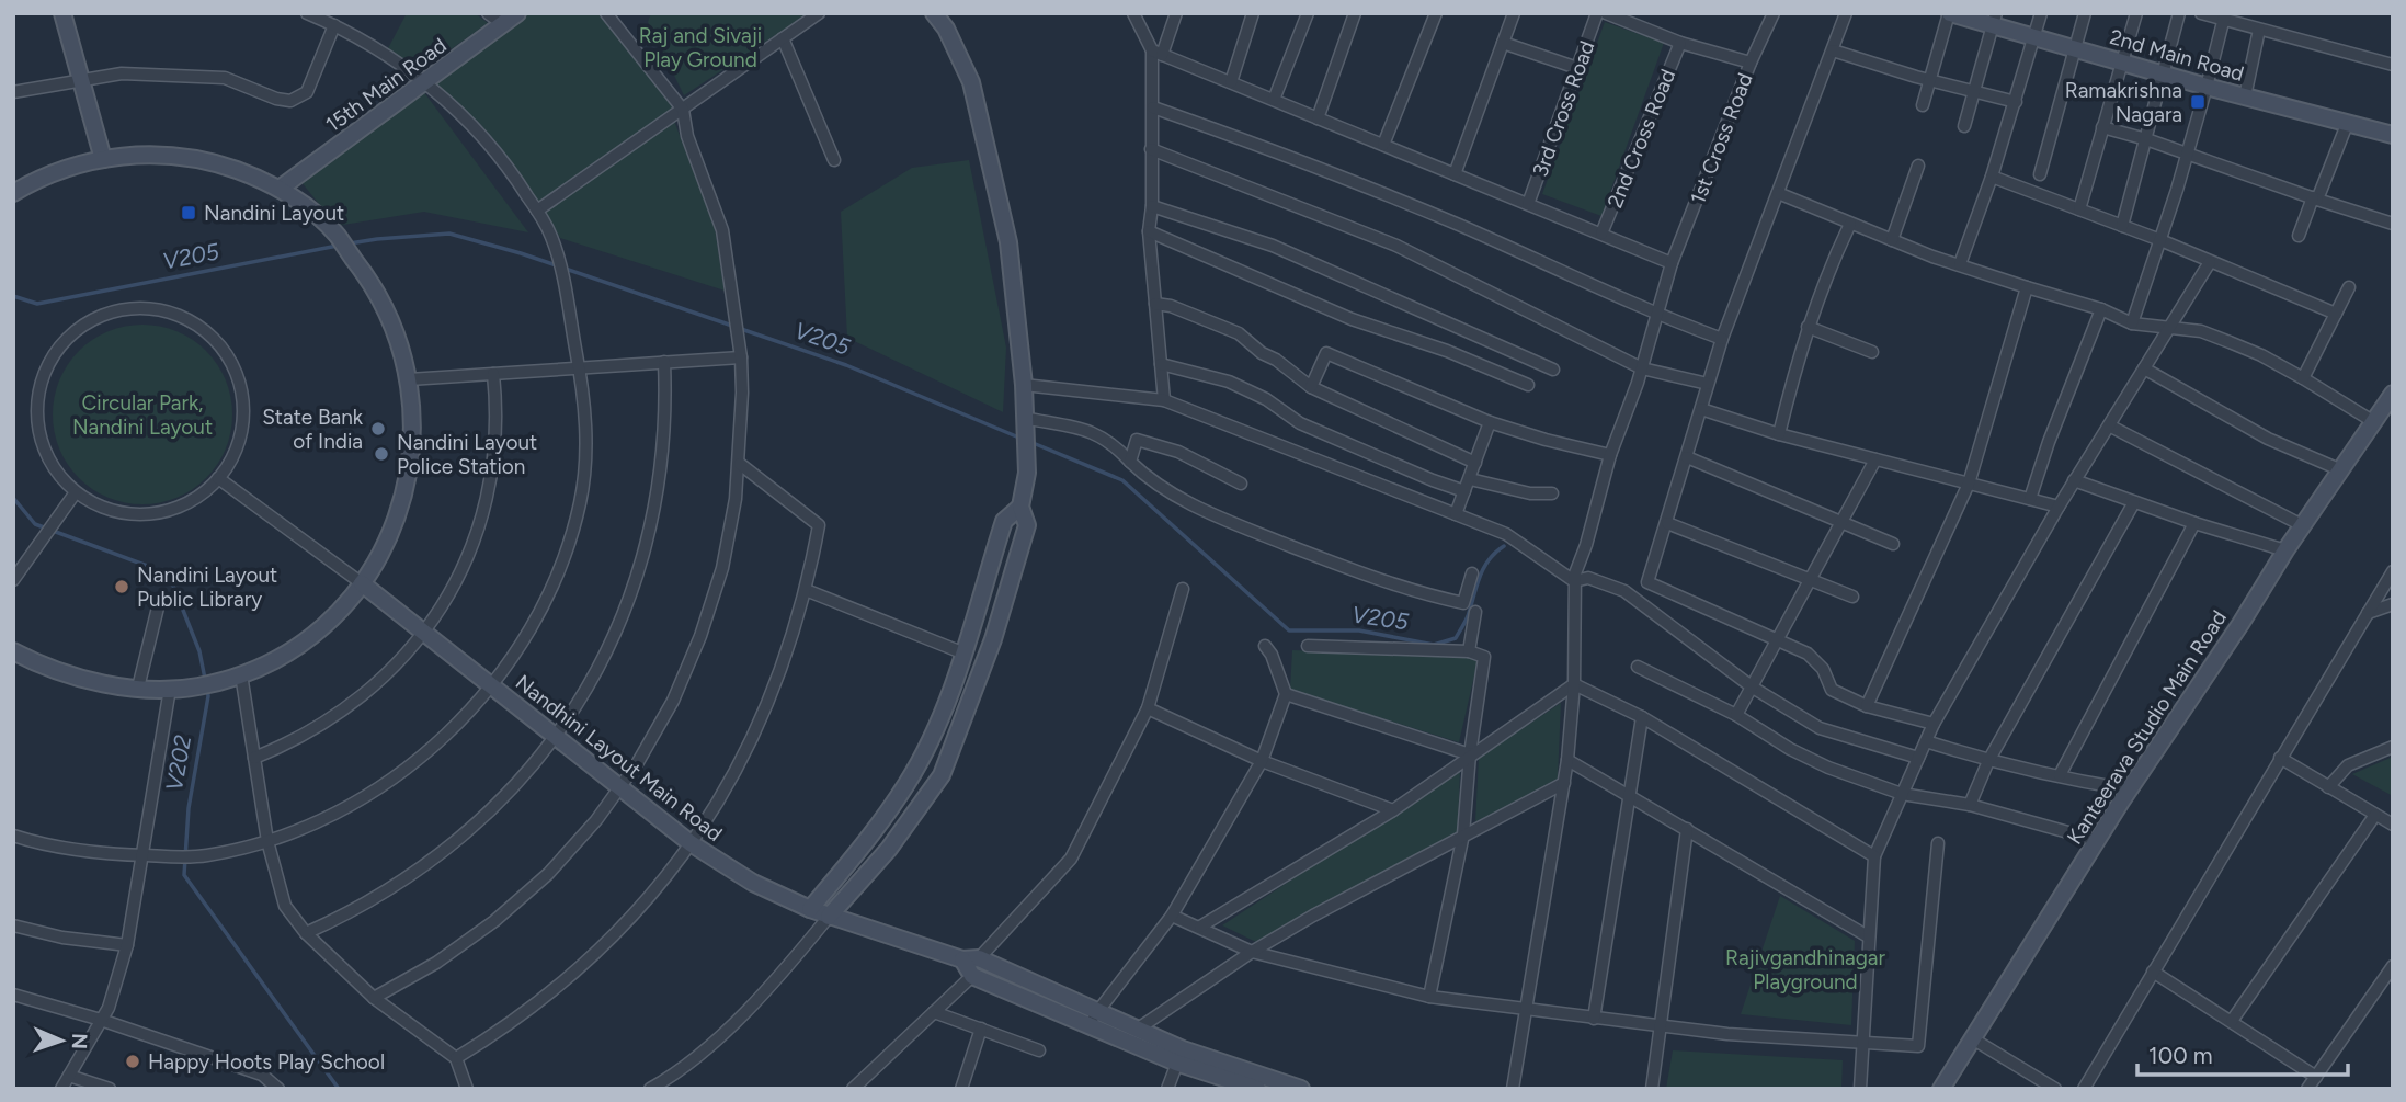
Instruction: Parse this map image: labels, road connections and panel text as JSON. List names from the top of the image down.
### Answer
{
  "streets": {
    "main road": [
      "2nd Main Road",
      "15th Main Road",
      "Kanteerava Studio Main Road",
      "Nandhini Layout Main Road"
    ],
    "street": ["3rd Cross Road", "2nd Cross Road", "1st Cross Road"]
  },
  "water": ["V205", "V202"],
  "parks": ["Raj and Sivaji Play Ground", "Circular Park, Nandini Layout", "Rajivgandhinagar Playground"],
  "places": {
    "transit": ["Ramakrishna Nagara", "Nandini Layout"],
    "other": [
      "State Bank of India",
      "Nandini Layout Police Station",
      "Nandini Layout Public Library",
      "Happy Hoots Play School"
    ]
  },
  "scale_bar": "100 m",
  "north": "right"
}
